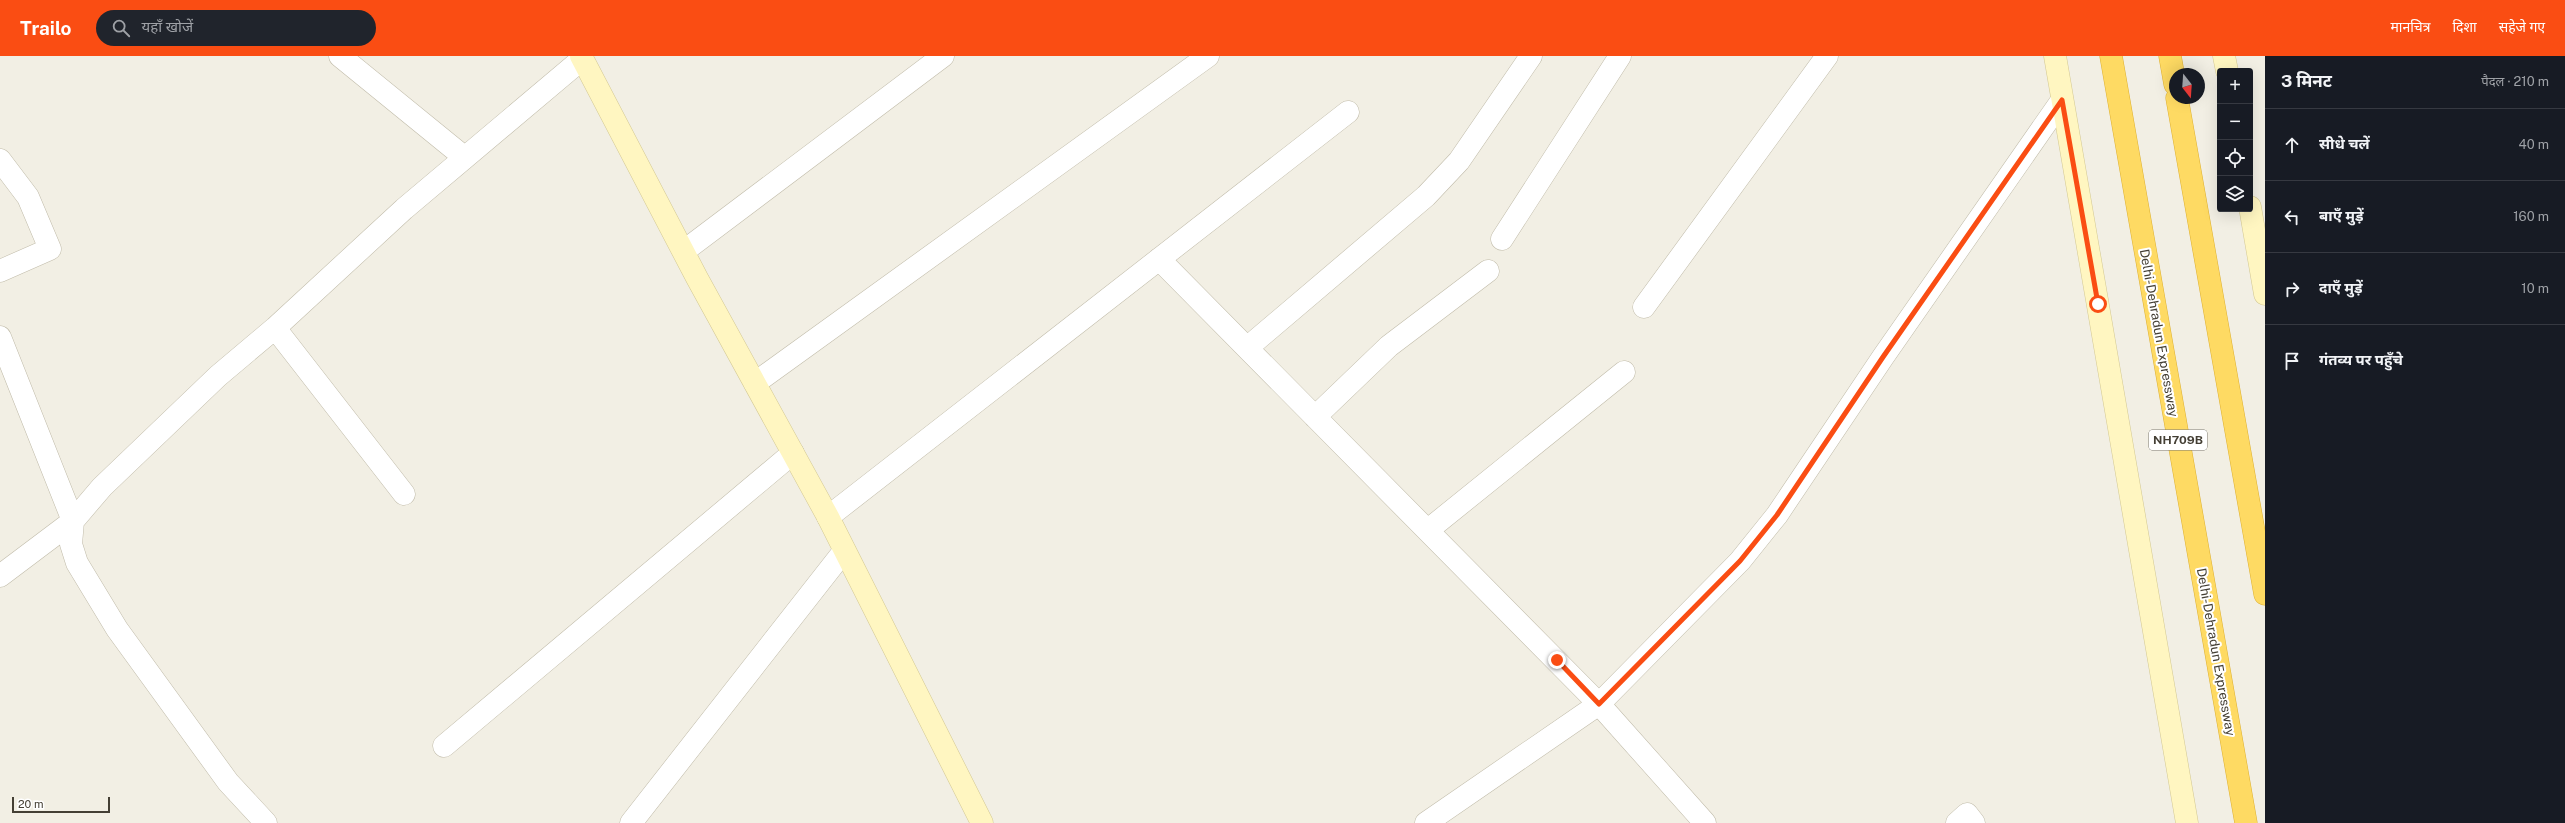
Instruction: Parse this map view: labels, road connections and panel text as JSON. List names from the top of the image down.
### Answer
{
  "streets": {
    "highway": ["Delhi-Dehradun Expressway", "NH709B"]
  },
  "scale_bar": "20 m",
  "north": "bottom",
  "page": {
    "header": "Trailo",
    "search": "यहाँ खोजें",
    "nav": ["मानचित्र", "दिशा", "सहेजे गए"],
    "heading": ["3 मिनट", "पैदल · 210 m"],
    "map_buttons": ["+", "−"],
    "list": [
      ["सीधे चलें", "40 m"],
      ["बाएँ मुड़ें", "160 m"],
      ["दाएँ मुड़ें", "10 m"],
      "गंतव्य पर पहुँचे"
    ],
    "scale": "20 m"
  }
}
